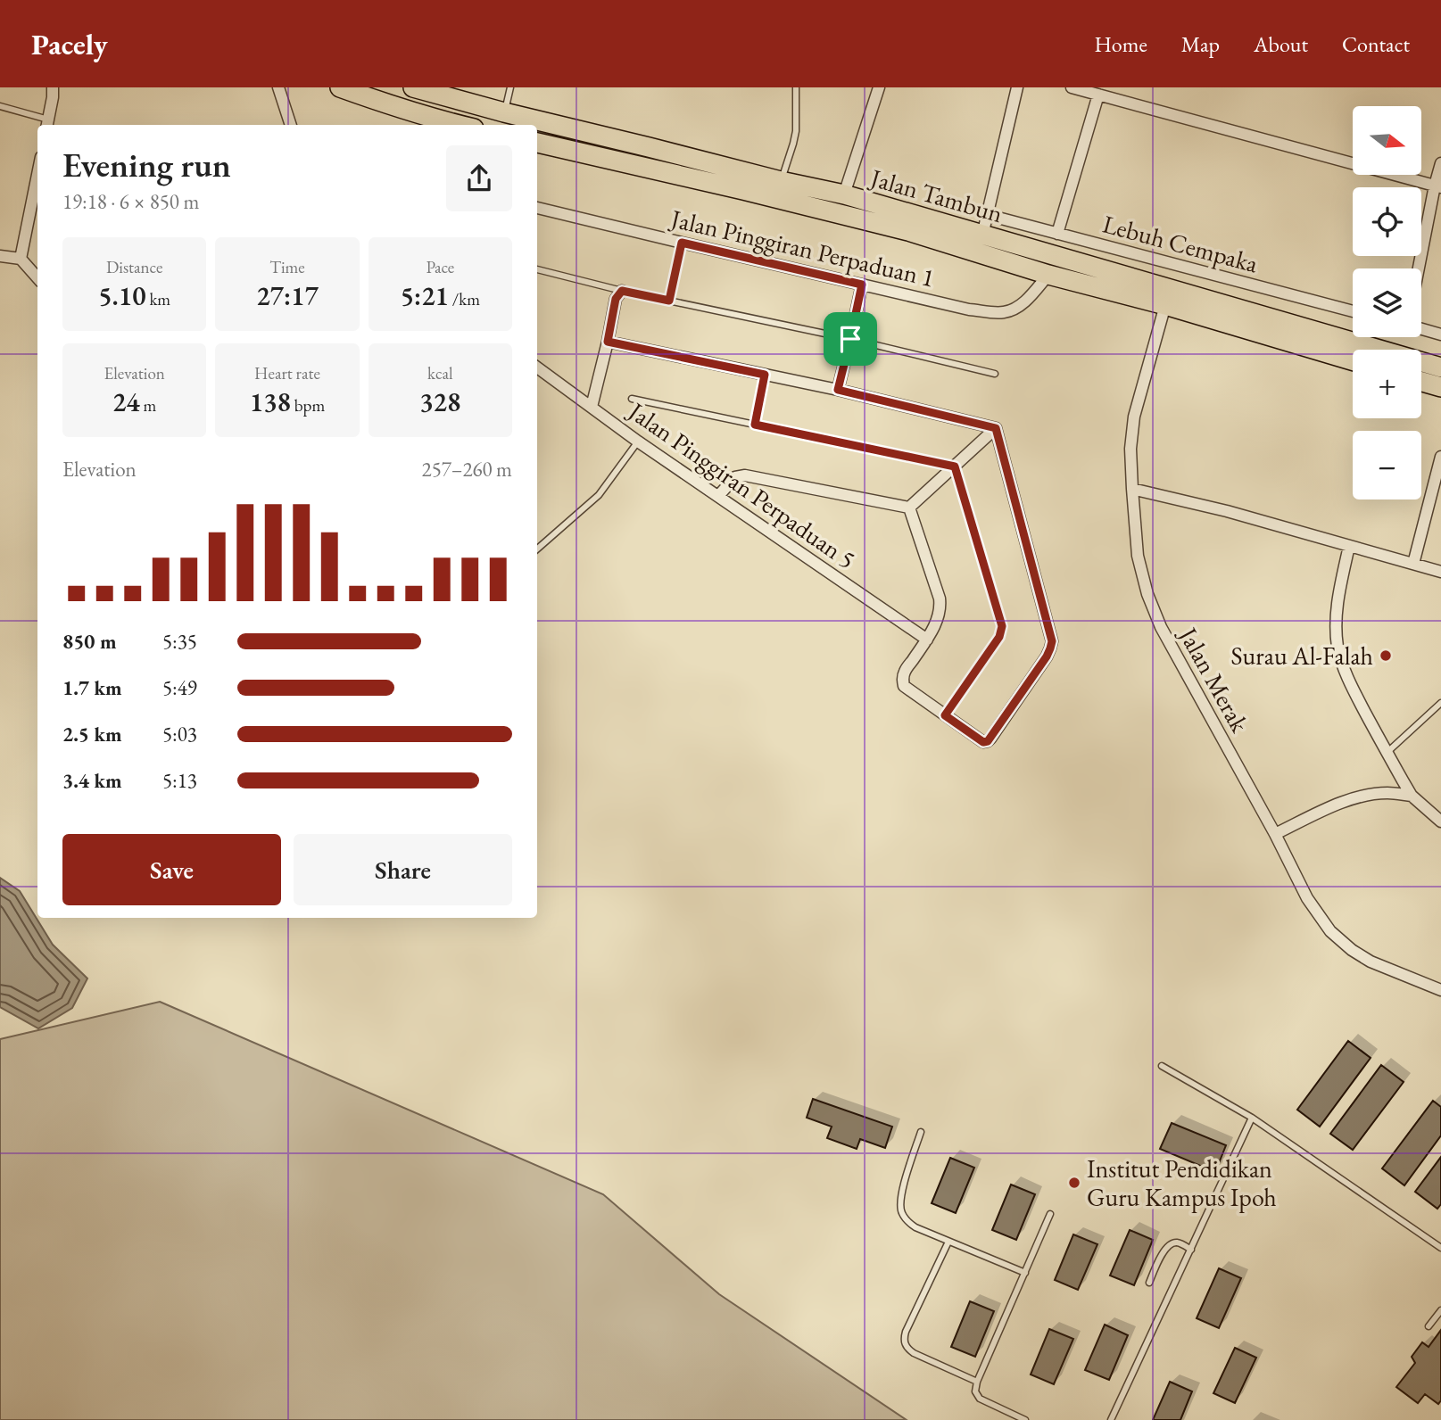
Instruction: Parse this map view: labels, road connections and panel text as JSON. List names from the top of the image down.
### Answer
{
  "streets": {
    "main road": ["Jalan Tambun"],
    "street": [
      "Lebuh Cempaka",
      "Jalan Pinggiran Perpaduan 1",
      "Jalan Pinggiran Perpaduan 5",
      "Jalan Merak"
    ]
  },
  "crossings": [
    ["Jalan Tambun", "Jalan Pinggiran Perpaduan 1"],
    ["Jalan Tambun", "Jalan Merak"]
  ],
  "places": ["Surau Al-Falah", "Institut Pendidikan Guru Kampus Ipoh"],
  "north": "right",
  "page": {
    "header": "Pacely",
    "nav": [
      "Home",
      "Map",
      "About",
      "Contact"
    ],
    "map_buttons": ["+", "−"],
    "heading": ["Evening run", "19:18 · 6 × 850 m"],
    "stats": [
      ["Distance", "5.10 km"],
      ["Time", "27:17"],
      ["Pace", "5:21 /km"],
      ["Elevation", "24 m"],
      ["Heart rate", "138 bpm"],
      ["kcal", "328"]
    ],
    "chart": ["Elevation", "257–260 m"],
    "list": [
      {
        "name": "850 m",
        "note": "5:35"
      },
      {
        "name": "1.7 km",
        "note": "5:49"
      },
      {
        "name": "2.5 km",
        "note": "5:03"
      },
      {
        "name": "3.4 km",
        "note": "5:13"
      }
    ],
    "buttons": ["Save", "Share"]
  }
}
